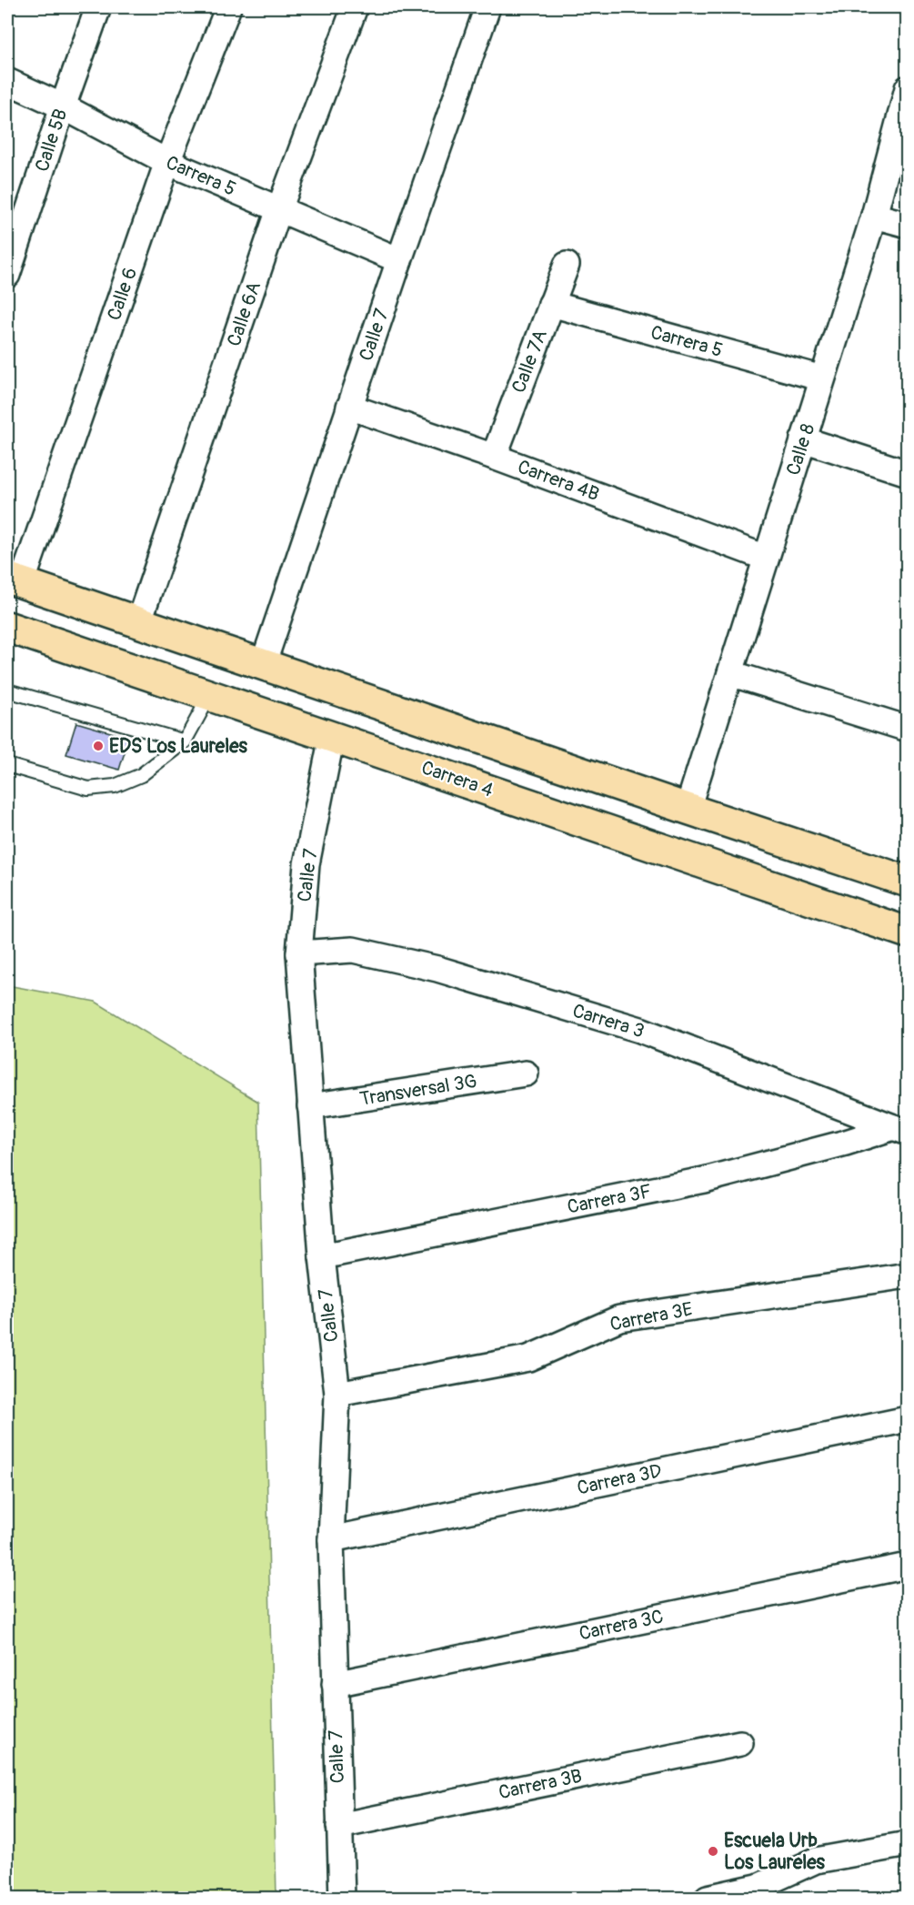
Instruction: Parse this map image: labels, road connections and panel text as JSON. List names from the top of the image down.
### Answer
{
  "streets": {
    "main road": ["Carrera 4"],
    "street": [
      "Calle 5B",
      "Carrera 5",
      "Calle 6",
      "Calle 6A",
      "Calle 7",
      "Calle 7A",
      "Calle 8",
      "Carrera 4B",
      "Carrera 3",
      "Transversal 3G",
      "Carrera 3F",
      "Carrera 3E",
      "Carrera 3D",
      "Carrera 3C",
      "Carrera 3B"
    ]
  },
  "crossings": [
    ["Calle 5B", "Carrera 5"],
    ["Carrera 5", "Calle 6"],
    ["Carrera 5", "Calle 6A"],
    ["Carrera 5", "Calle 7"],
    ["Carrera 5", "Calle 7A"],
    ["Carrera 5", "Calle 8"],
    ["Calle 7", "Carrera 4B"],
    ["Calle 7", "Carrera 4"],
    ["Calle 7", "Carrera 3"],
    ["Calle 7", "Transversal 3G"],
    ["Calle 7", "Carrera 3F"],
    ["Calle 7", "Carrera 3E"],
    ["Calle 7", "Carrera 3D"],
    ["Calle 7", "Carrera 3C"],
    ["Calle 7", "Carrera 3B"],
    ["Calle 7A", "Carrera 4B"],
    ["Calle 8", "Carrera 4B"],
    ["Carrera 3", "Carrera 3F"]
  ],
  "places": ["EDS Los Laureles", "Escuela Urb Los Laureles"]
}
